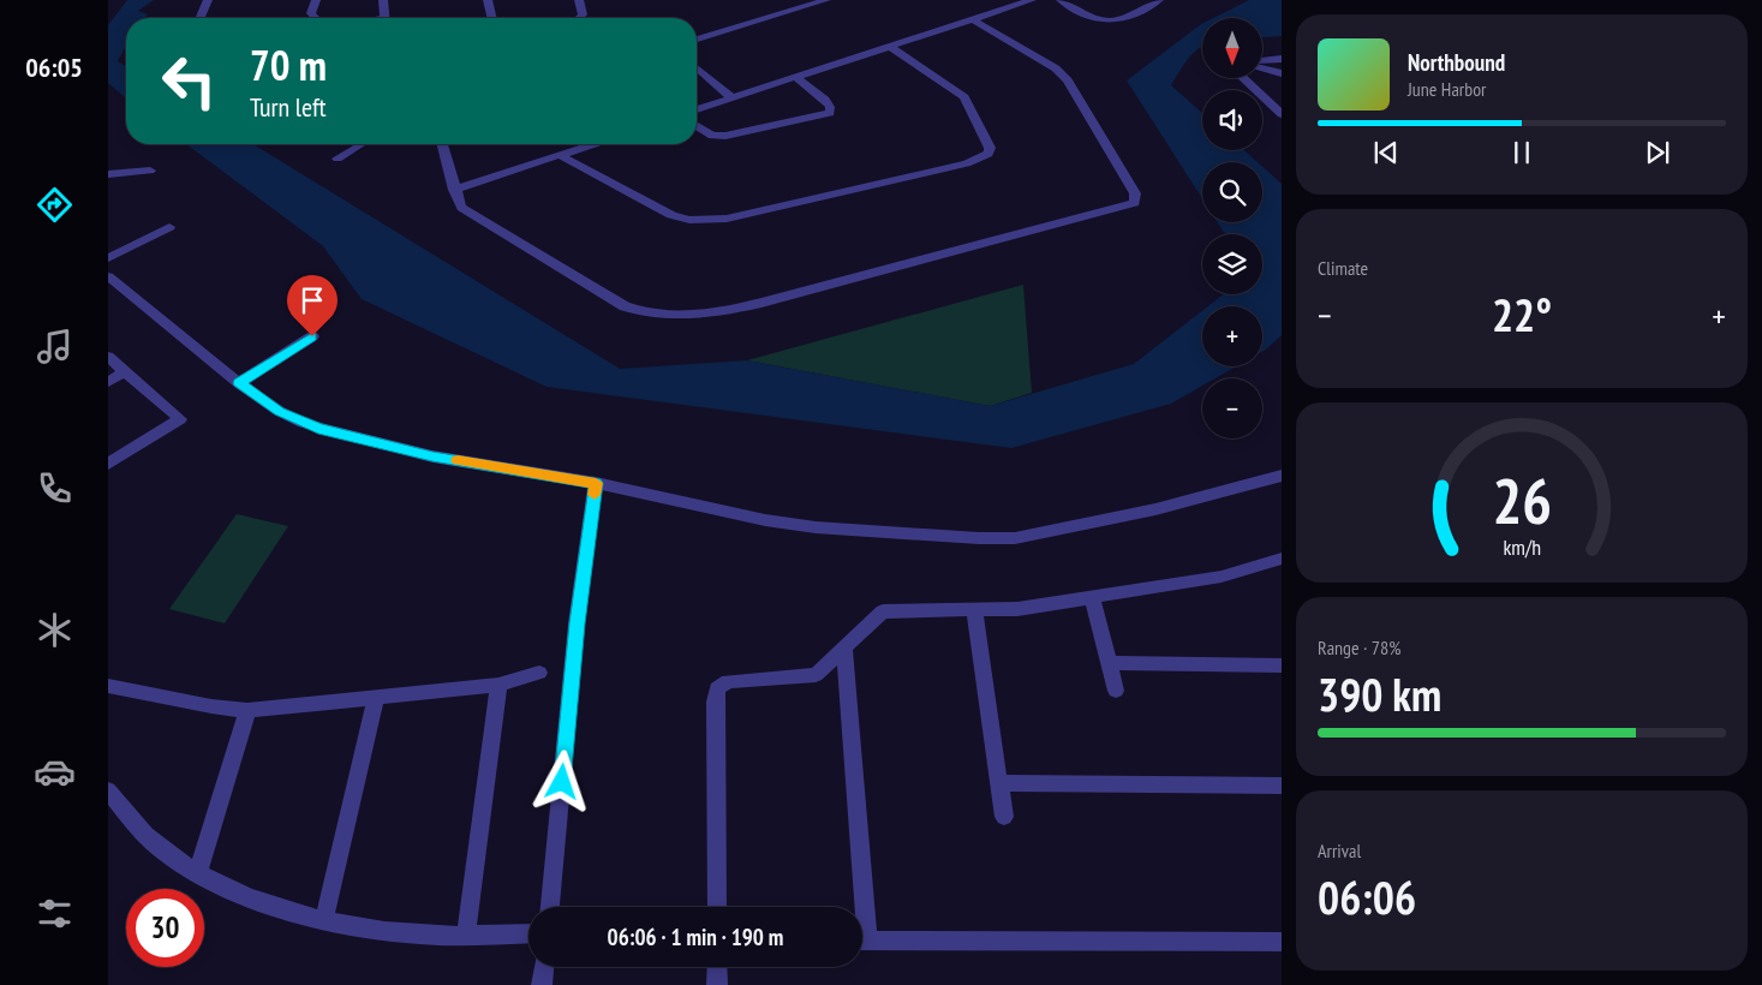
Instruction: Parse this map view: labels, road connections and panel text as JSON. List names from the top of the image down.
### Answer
{
  "north": "bottom",
  "page": {
    "tabs": "06:05",
    "map_buttons": ["+", "−"],
    "turn": ["70 m", "Turn left"],
    "song": ["Northbound", "June Harbor"],
    "tile": [
      "Climate",
      ["Range · 78%", "390 km"],
      ["Arrival", "06:06"]
    ],
    "heat": ["−", "22°", "+"],
    "limit": "30",
    "trip": "06:06 · 1 min · 190 m",
    "gauge": ["26", "km/h"]
  }
}
